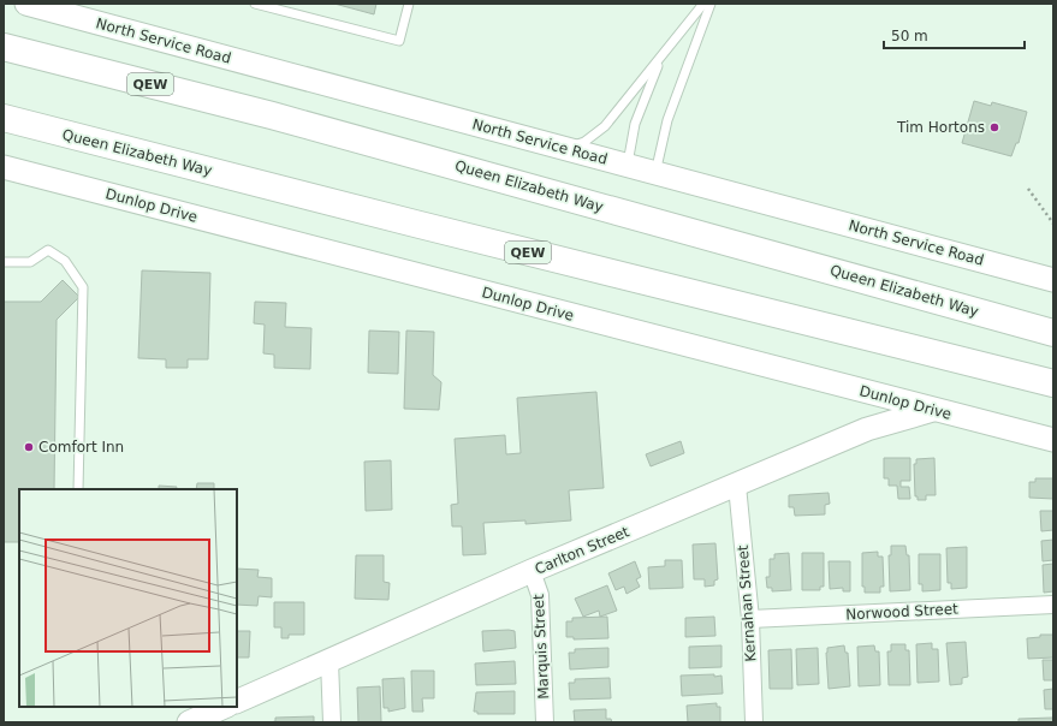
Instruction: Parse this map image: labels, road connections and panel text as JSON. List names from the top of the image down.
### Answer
{
  "streets": {
    "highway": ["QEW", "Queen Elizabeth Way"],
    "street": [
      "North Service Road",
      "Dunlop Drive",
      "Carlton Street",
      "Kernahan Street",
      "Norwood Street",
      "Marquis Street"
    ]
  },
  "crossings": [
    ["Dunlop Drive", "Carlton Street"],
    ["Carlton Street", "Kernahan Street"],
    ["Carlton Street", "Marquis Street"],
    ["Kernahan Street", "Norwood Street"]
  ],
  "places": ["Tim Hortons", "Comfort Inn"],
  "scale_bar": "50 m"
}
